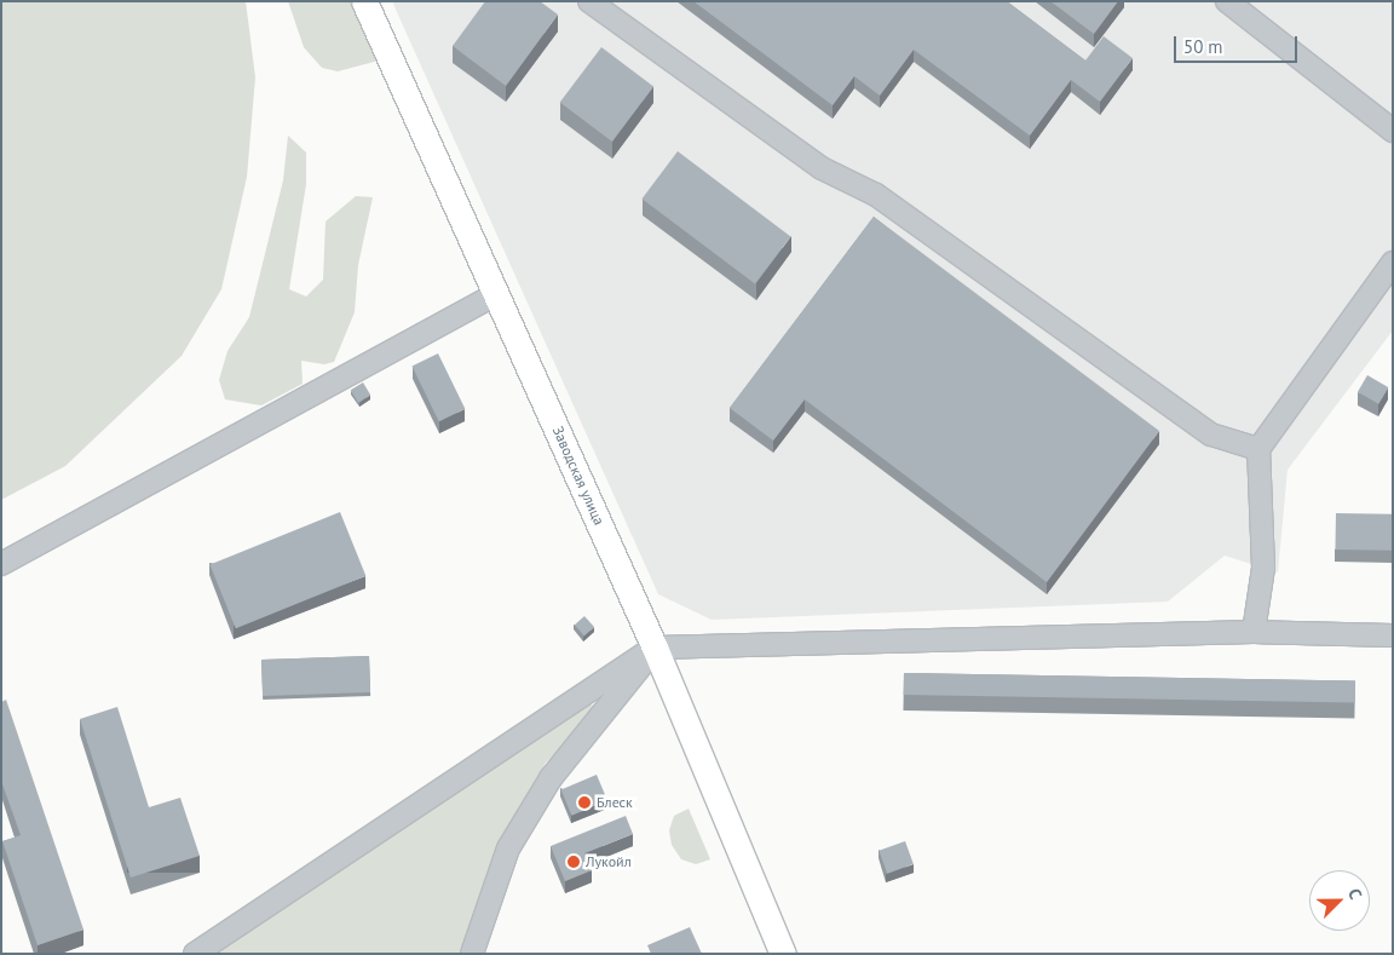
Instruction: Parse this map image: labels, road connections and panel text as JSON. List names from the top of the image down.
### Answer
{
  "streets": {
    "main road": ["Заводская улица"]
  },
  "places": ["Блеск", "Лукойл"],
  "scale_bar": "50 m",
  "north": "top right"
}
